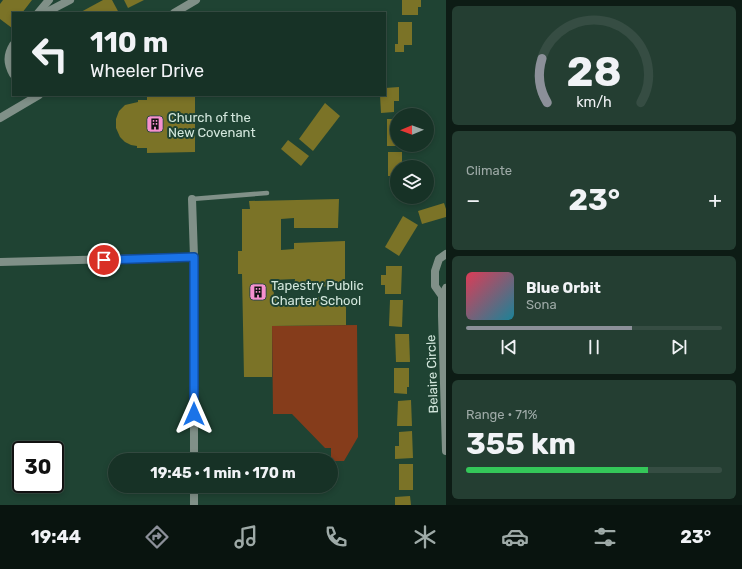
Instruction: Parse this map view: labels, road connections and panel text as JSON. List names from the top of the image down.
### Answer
{
  "streets": {
    "street": ["Belaire Circle"]
  },
  "places": {
    "building": ["Church of the New Covenant", "Tapestry Public Charter School"]
  },
  "north": "left",
  "page": {
    "turn": ["110 m", "Wheeler Drive"],
    "tile": [
      "Climate",
      ["Range · 71%", "355 km"]
    ],
    "heat": ["−", "23°", "+"],
    "song": ["Blue Orbit", "Sona"],
    "limit": "30",
    "trip": "19:45 · 1 min · 170 m",
    "tabs": ["19:44", "23°"],
    "gauge": ["28", "km/h"]
  }
}
